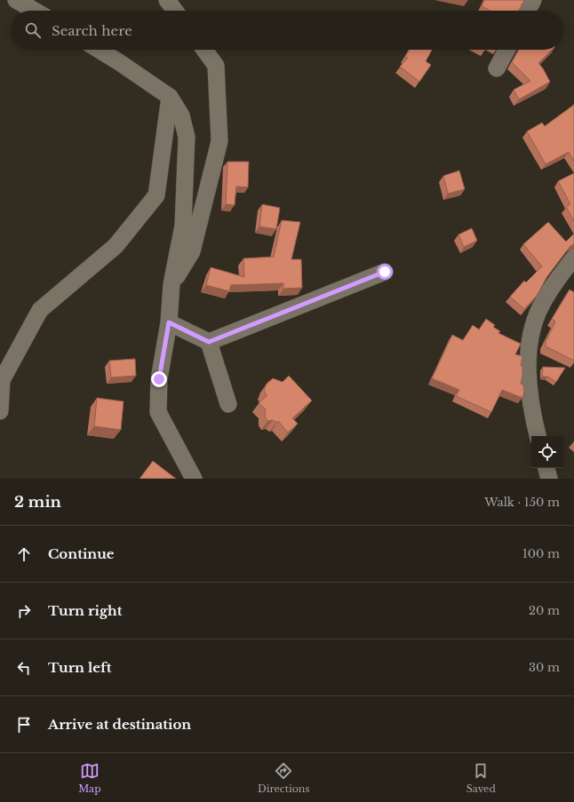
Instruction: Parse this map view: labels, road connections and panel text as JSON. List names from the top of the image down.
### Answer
{
  "page": {
    "search": "Search here",
    "heading": ["2 min", "Walk · 150 m"],
    "list": [
      ["Continue", "100 m"],
      ["Turn right", "20 m"],
      ["Turn left", "30 m"],
      "Arrive at destination"
    ],
    "nav": ["Map", "Directions", "Saved"]
  }
}
